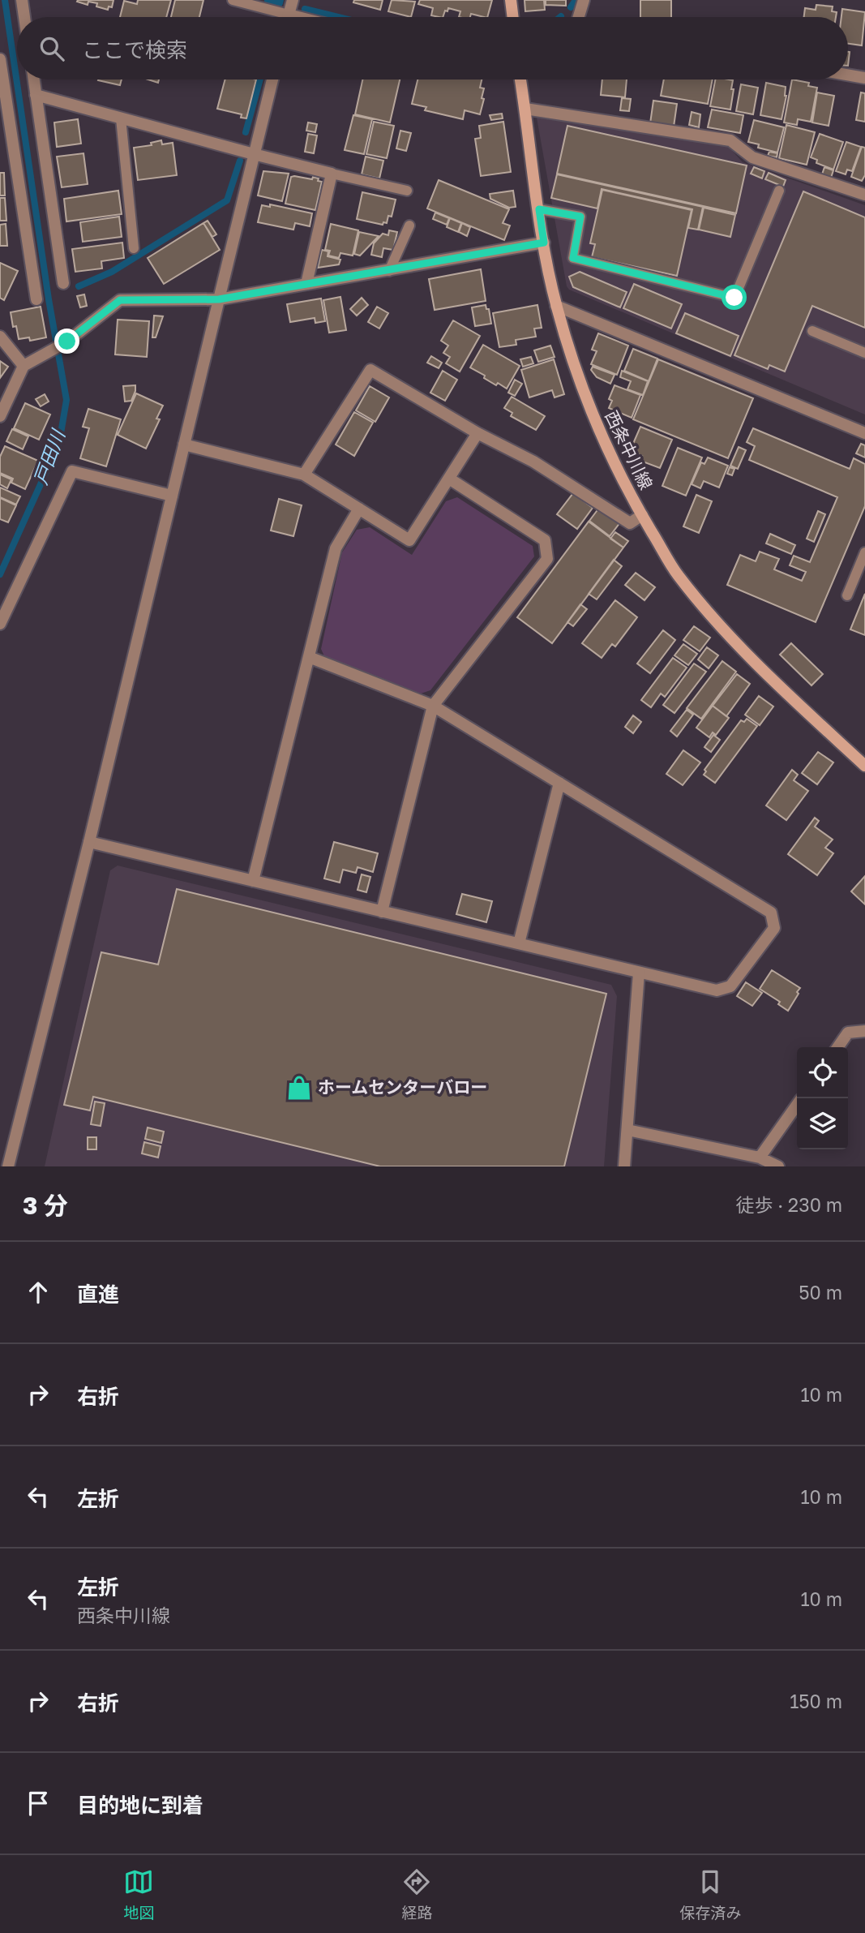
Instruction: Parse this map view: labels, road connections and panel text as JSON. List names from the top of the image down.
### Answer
{
  "streets": {
    "main road": ["西条中川線"]
  },
  "water": ["戸田川"],
  "places": {
    "shop": ["ホームセンターバロー"]
  },
  "page": {
    "search": "ここで検索",
    "heading": ["3 分", "徒歩 · 230 m"],
    "list": [
      ["直進", "50 m"],
      ["右折", "10 m"],
      ["左折", "10 m"],
      ["左折", "西条中川線", "10 m"],
      ["右折", "150 m"],
      "目的地に到着"
    ],
    "nav": ["地図", "経路", "保存済み"]
  }
}
